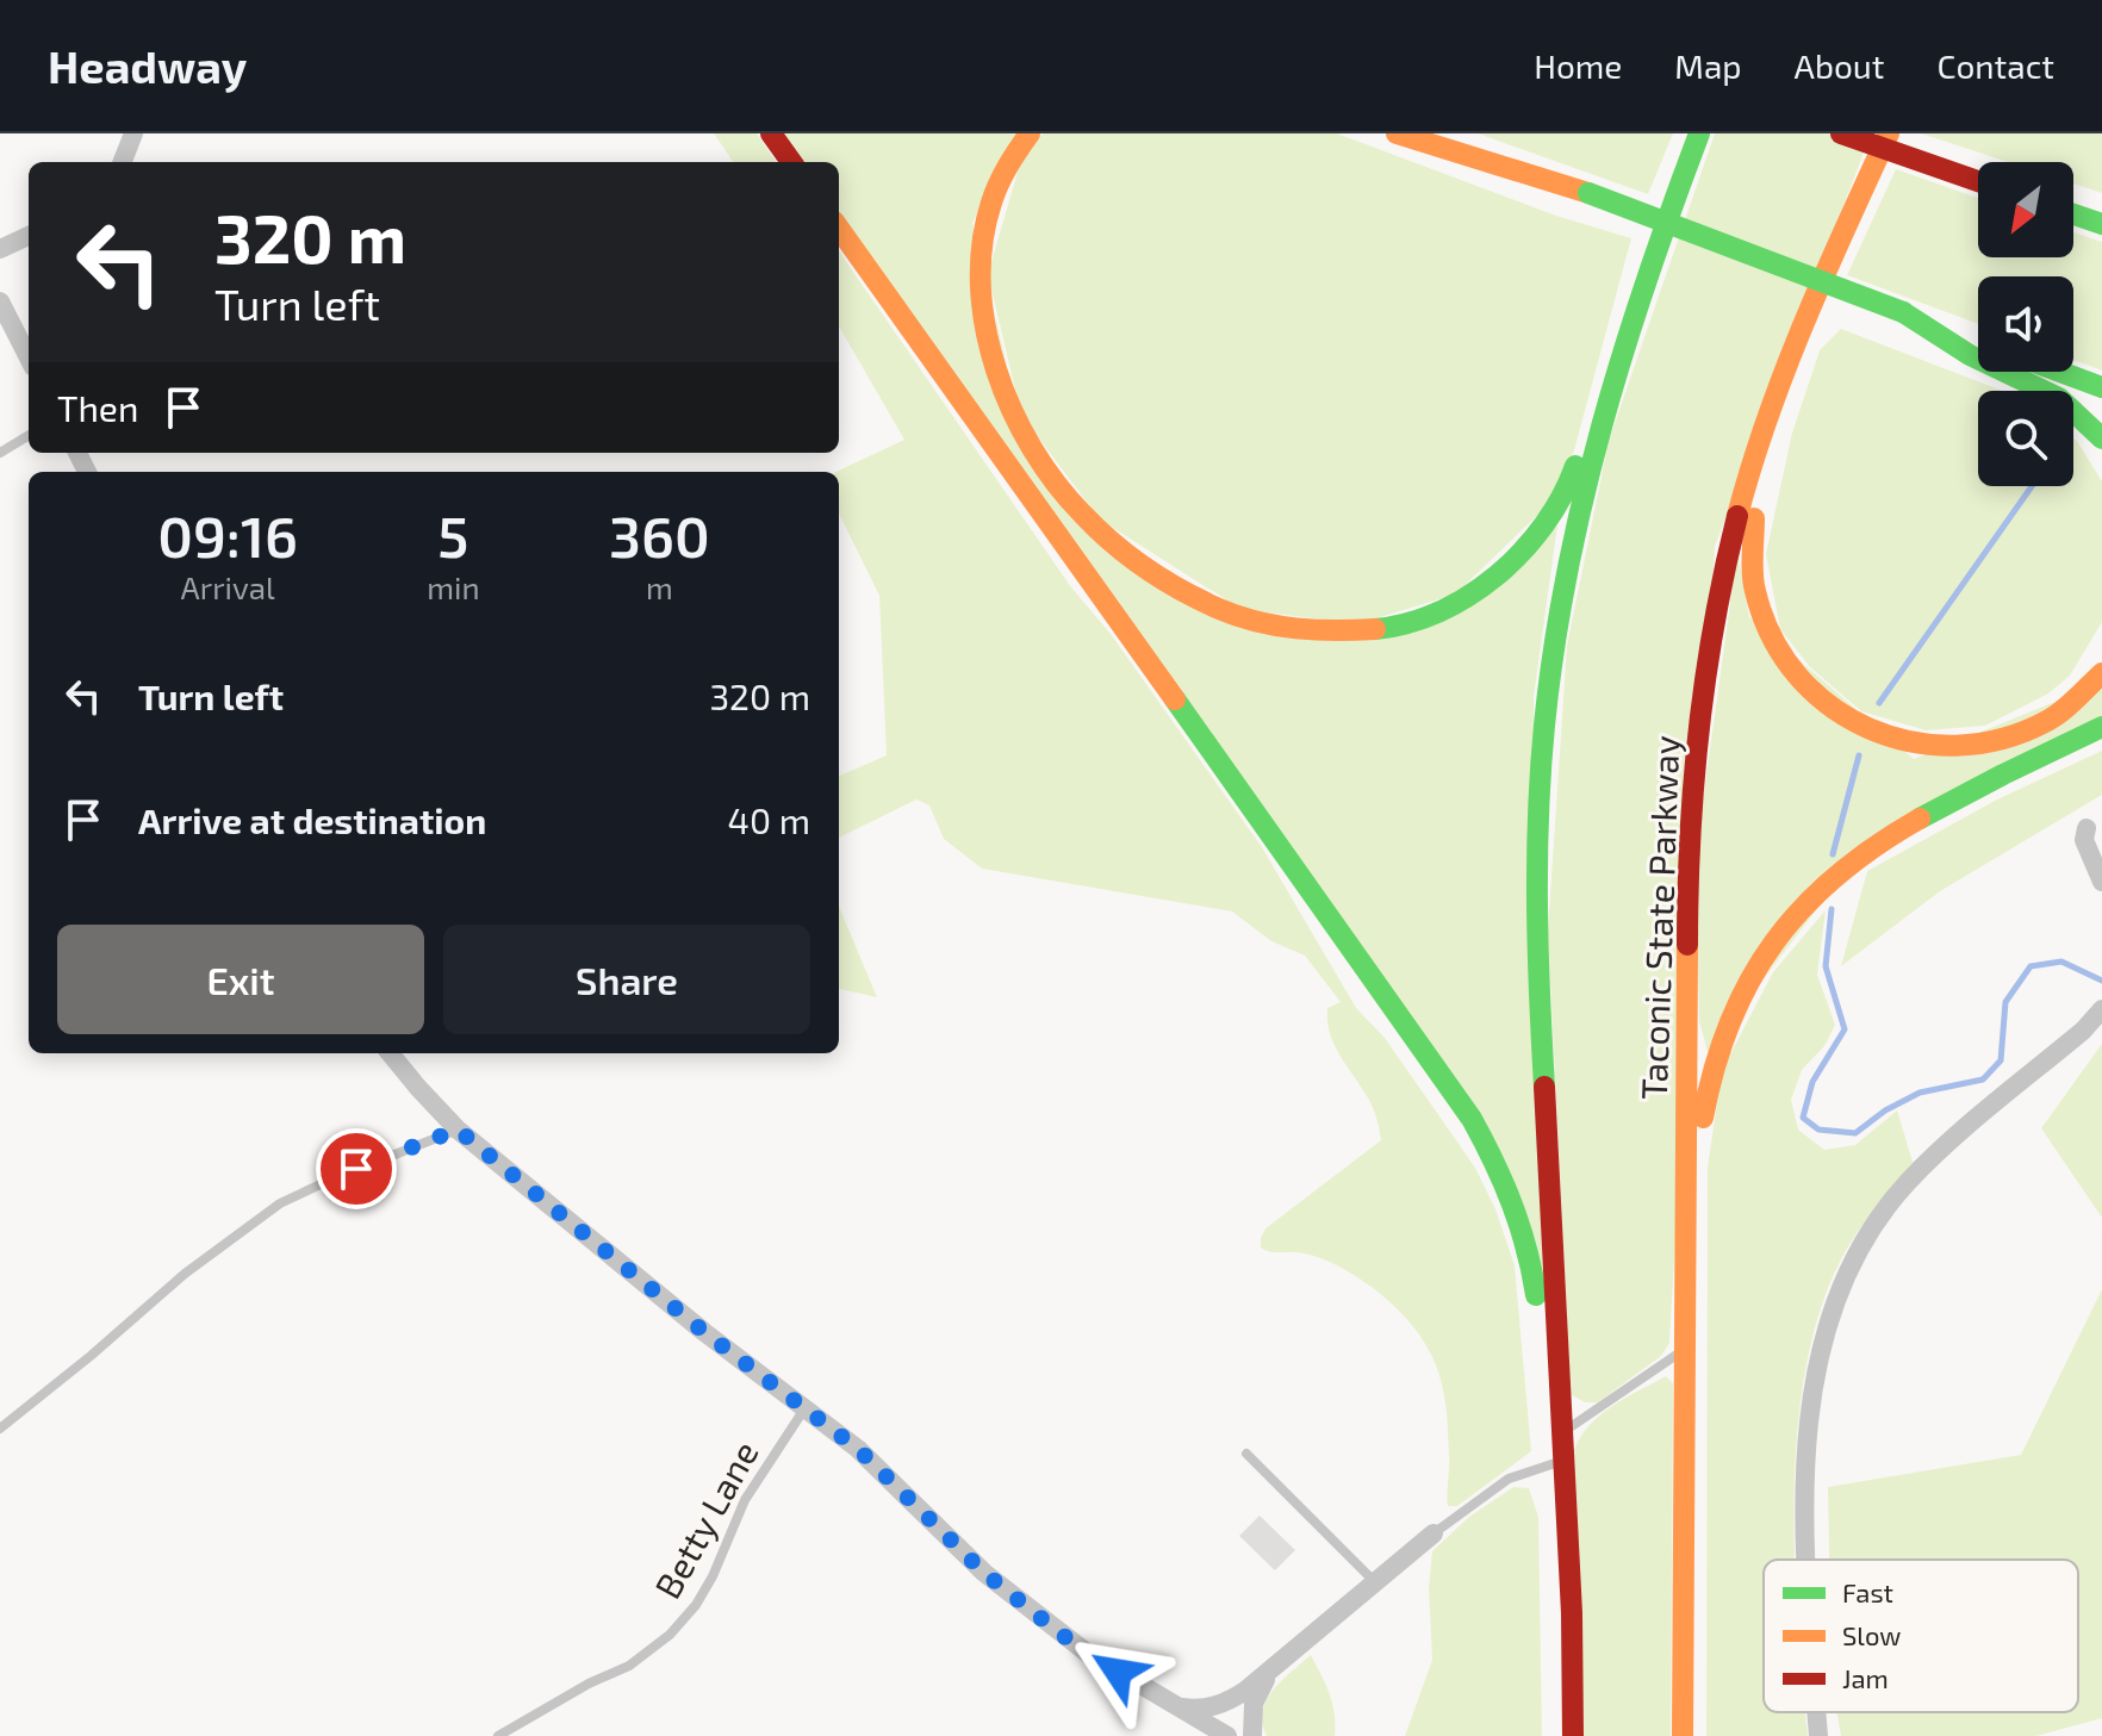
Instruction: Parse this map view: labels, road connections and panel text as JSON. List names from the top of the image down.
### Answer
{
  "streets": {
    "highway": ["Taconic State Parkway"],
    "lane": ["Betty Lane"]
  },
  "legend": ["Fast", "Slow", "Jam"],
  "north": "bottom left",
  "page": {
    "header": "Headway",
    "nav": [
      "Home",
      "Map",
      "About",
      "Contact"
    ],
    "turn": ["320 m", "Turn left"],
    "then": "Then",
    "eta": [
      "09:16",
      "Arrival",
      "5",
      "min",
      "360",
      "m"
    ],
    "list": [
      {
        "name": "Turn left",
        "value": "320 m"
      },
      {
        "name": "Arrive at destination",
        "value": "40 m"
      }
    ],
    "buttons": ["Exit", "Share"]
  }
}
